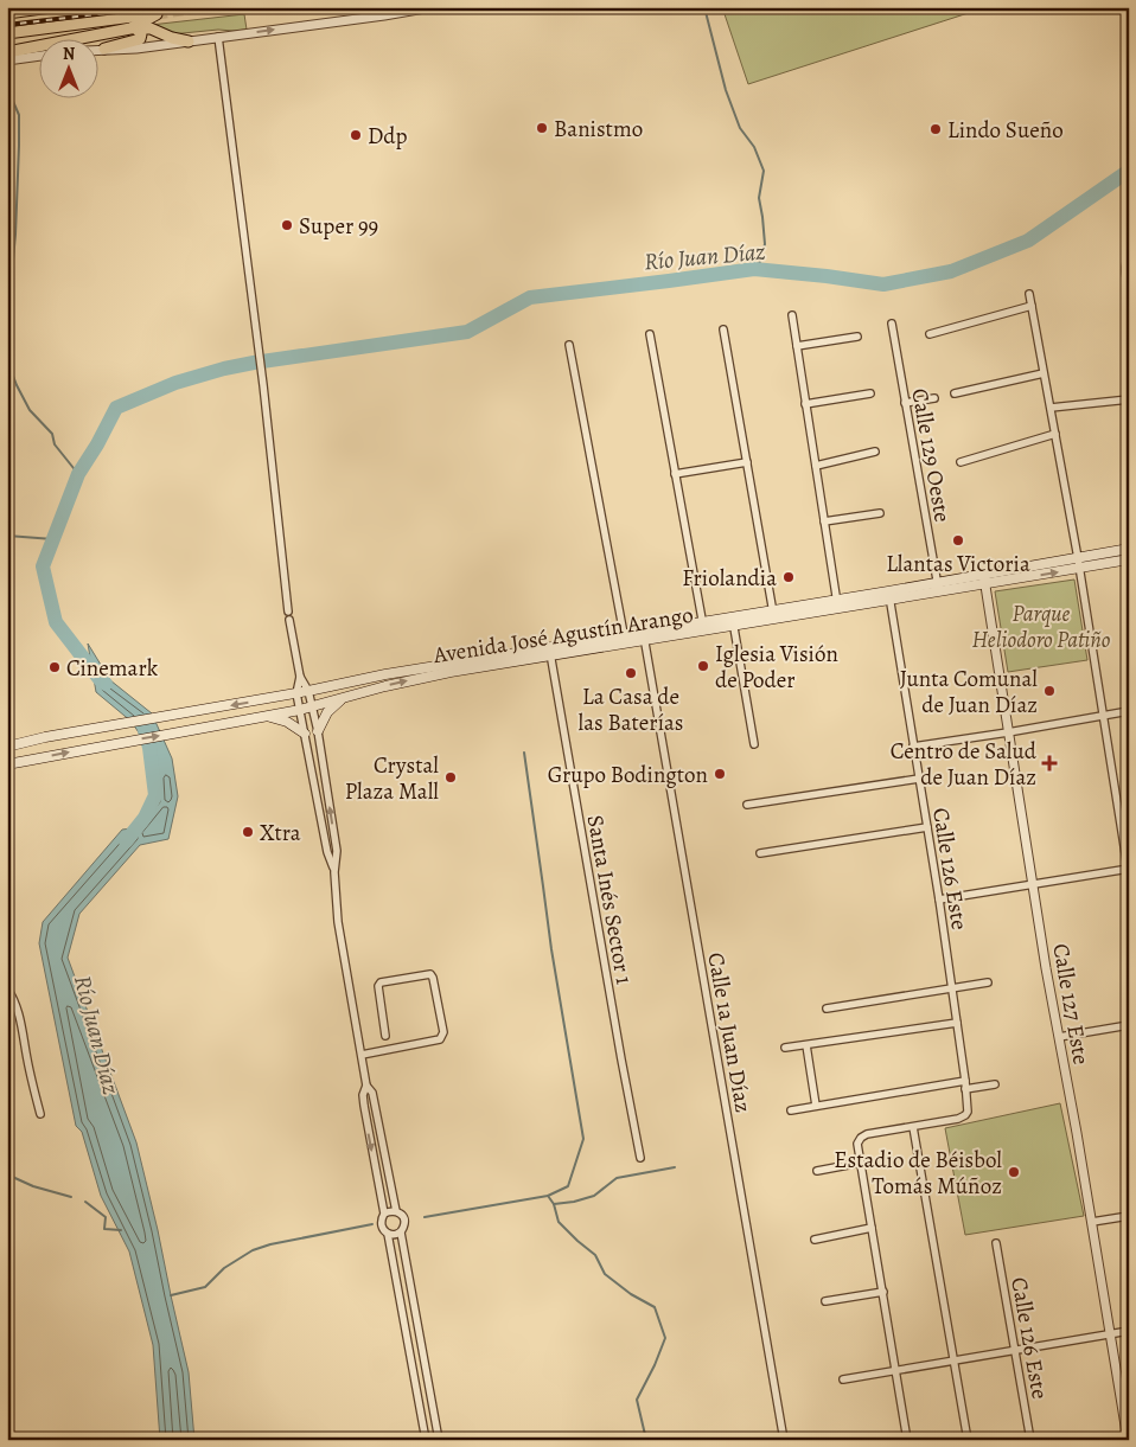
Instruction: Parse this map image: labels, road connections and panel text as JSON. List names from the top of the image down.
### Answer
{
  "streets": {
    "main road": ["Avenida José Agustín Arango"],
    "street": [
      "Calle 129 Oeste",
      "Calle 126 Este",
      "Santa Inés Sector 1",
      "Calle 127 Este",
      "Calle 1a Juan Díaz"
    ]
  },
  "crossings": [
    ["Calle 129 Oeste", "Avenida José Agustín Arango"],
    ["Avenida José Agustín Arango", "Calle 126 Este"],
    ["Avenida José Agustín Arango", "Santa Inés Sector 1"],
    ["Avenida José Agustín Arango", "Calle 127 Este"],
    ["Avenida José Agustín Arango", "Calle 1a Juan Díaz"]
  ],
  "water": ["Río Juan Díaz"],
  "parks": ["Parque Heliodoro Patiño"],
  "places": {
    "other": [
      "Banistmo",
      "Lindo Sueño",
      "Ddp",
      "Super 99",
      "Llantas Victoria",
      "Friolandia",
      "Iglesia Visión de Poder",
      "Cinemark",
      "La Casa de las Baterías",
      "Junta Comunal de Juan Díaz",
      "Grupo Bodington",
      "Crystal Plaza Mall",
      "Xtra",
      "Estadio de Béisbol Tomás Múñoz"
    ],
    "health": ["Centro de Salud de Juan Díaz"]
  },
  "north": "top"
}
